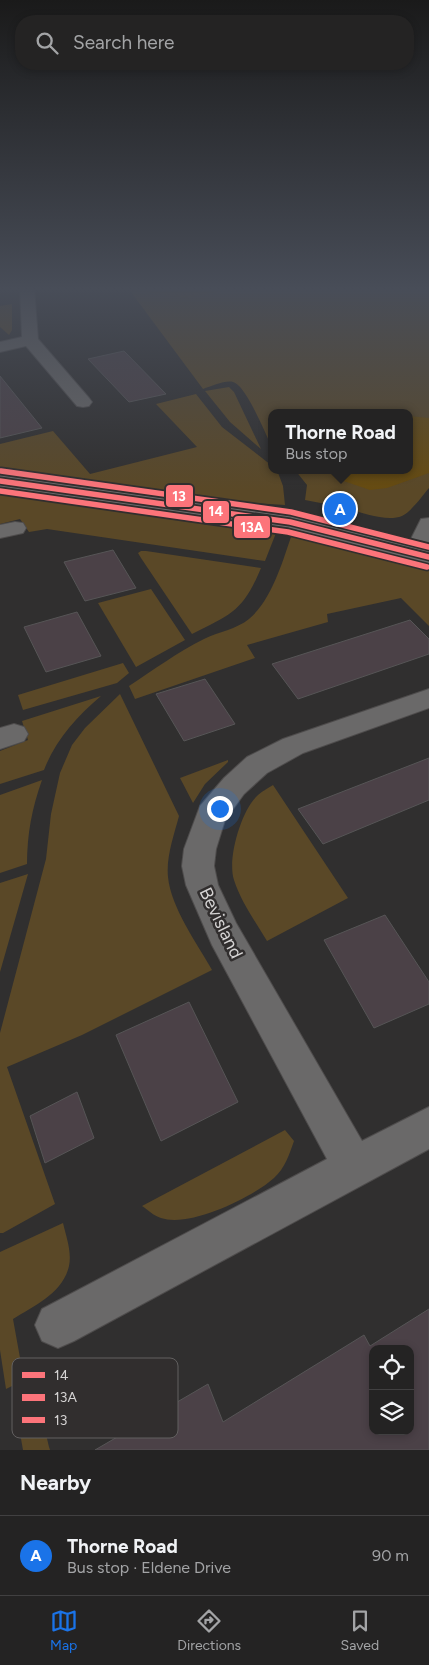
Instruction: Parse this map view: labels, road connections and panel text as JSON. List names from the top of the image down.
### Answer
{
  "streets": {
    "street": ["Bevisland"]
  },
  "lines": ["transit line 13", "transit line 14", "transit line 13A"],
  "legend": ["14", "13A", "13"],
  "page": {
    "search": "Search here",
    "popup": ["Thorne Road", "Bus stop"],
    "pins": "A",
    "heading": "Nearby",
    "list": [
      {
        "mark": "A",
        "name": "Thorne Road",
        "note": "Bus stop · Eldene Drive",
        "value": "90 m"
      }
    ],
    "nav": ["Map", "Directions", "Saved"]
  }
}
